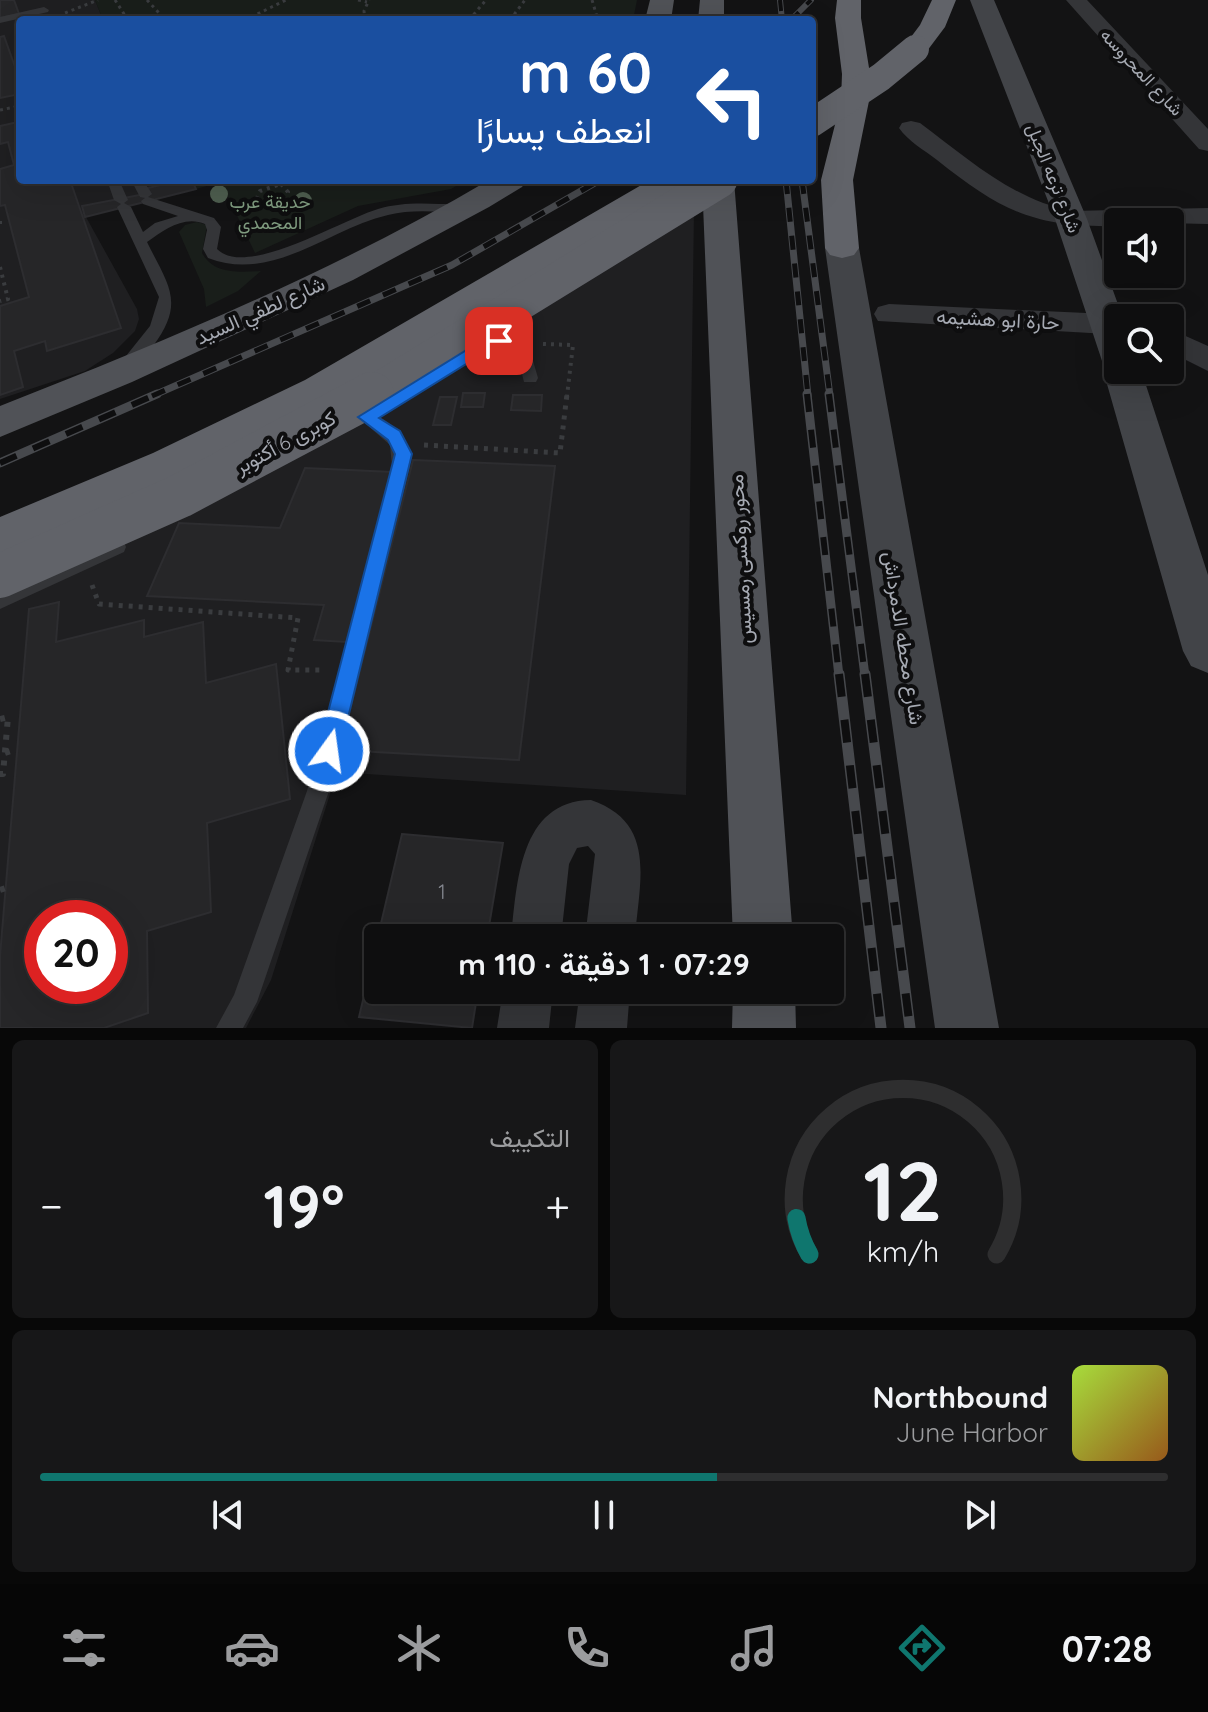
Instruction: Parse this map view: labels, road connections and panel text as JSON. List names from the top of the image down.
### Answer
{
  "streets": {
    "highway": ["كوبرى 6 أكتوبر"],
    "main road": [
      "شارع ترعه الجبل",
      "شارع لطفي السيد",
      "محور روكسى رمسيس",
      "شارع محطه الدمرداش"
    ],
    "street": ["شارع المحروسه", "حارة ابو هشيمه"]
  },
  "parks": ["حديقة عرب المحمدي"],
  "house_numbers": ["1"],
  "page": {
    "turn": ["60 m", "انعطف يسارًا"],
    "limit": "20",
    "trip": "07:29 · 1 دقيقة · 110 m",
    "tile": "التكييف",
    "heat": ["−", "19°", "+"],
    "song": ["Northbound", "June Harbor"],
    "tabs": "07:28",
    "gauge": ["12", "km/h"]
  }
}
